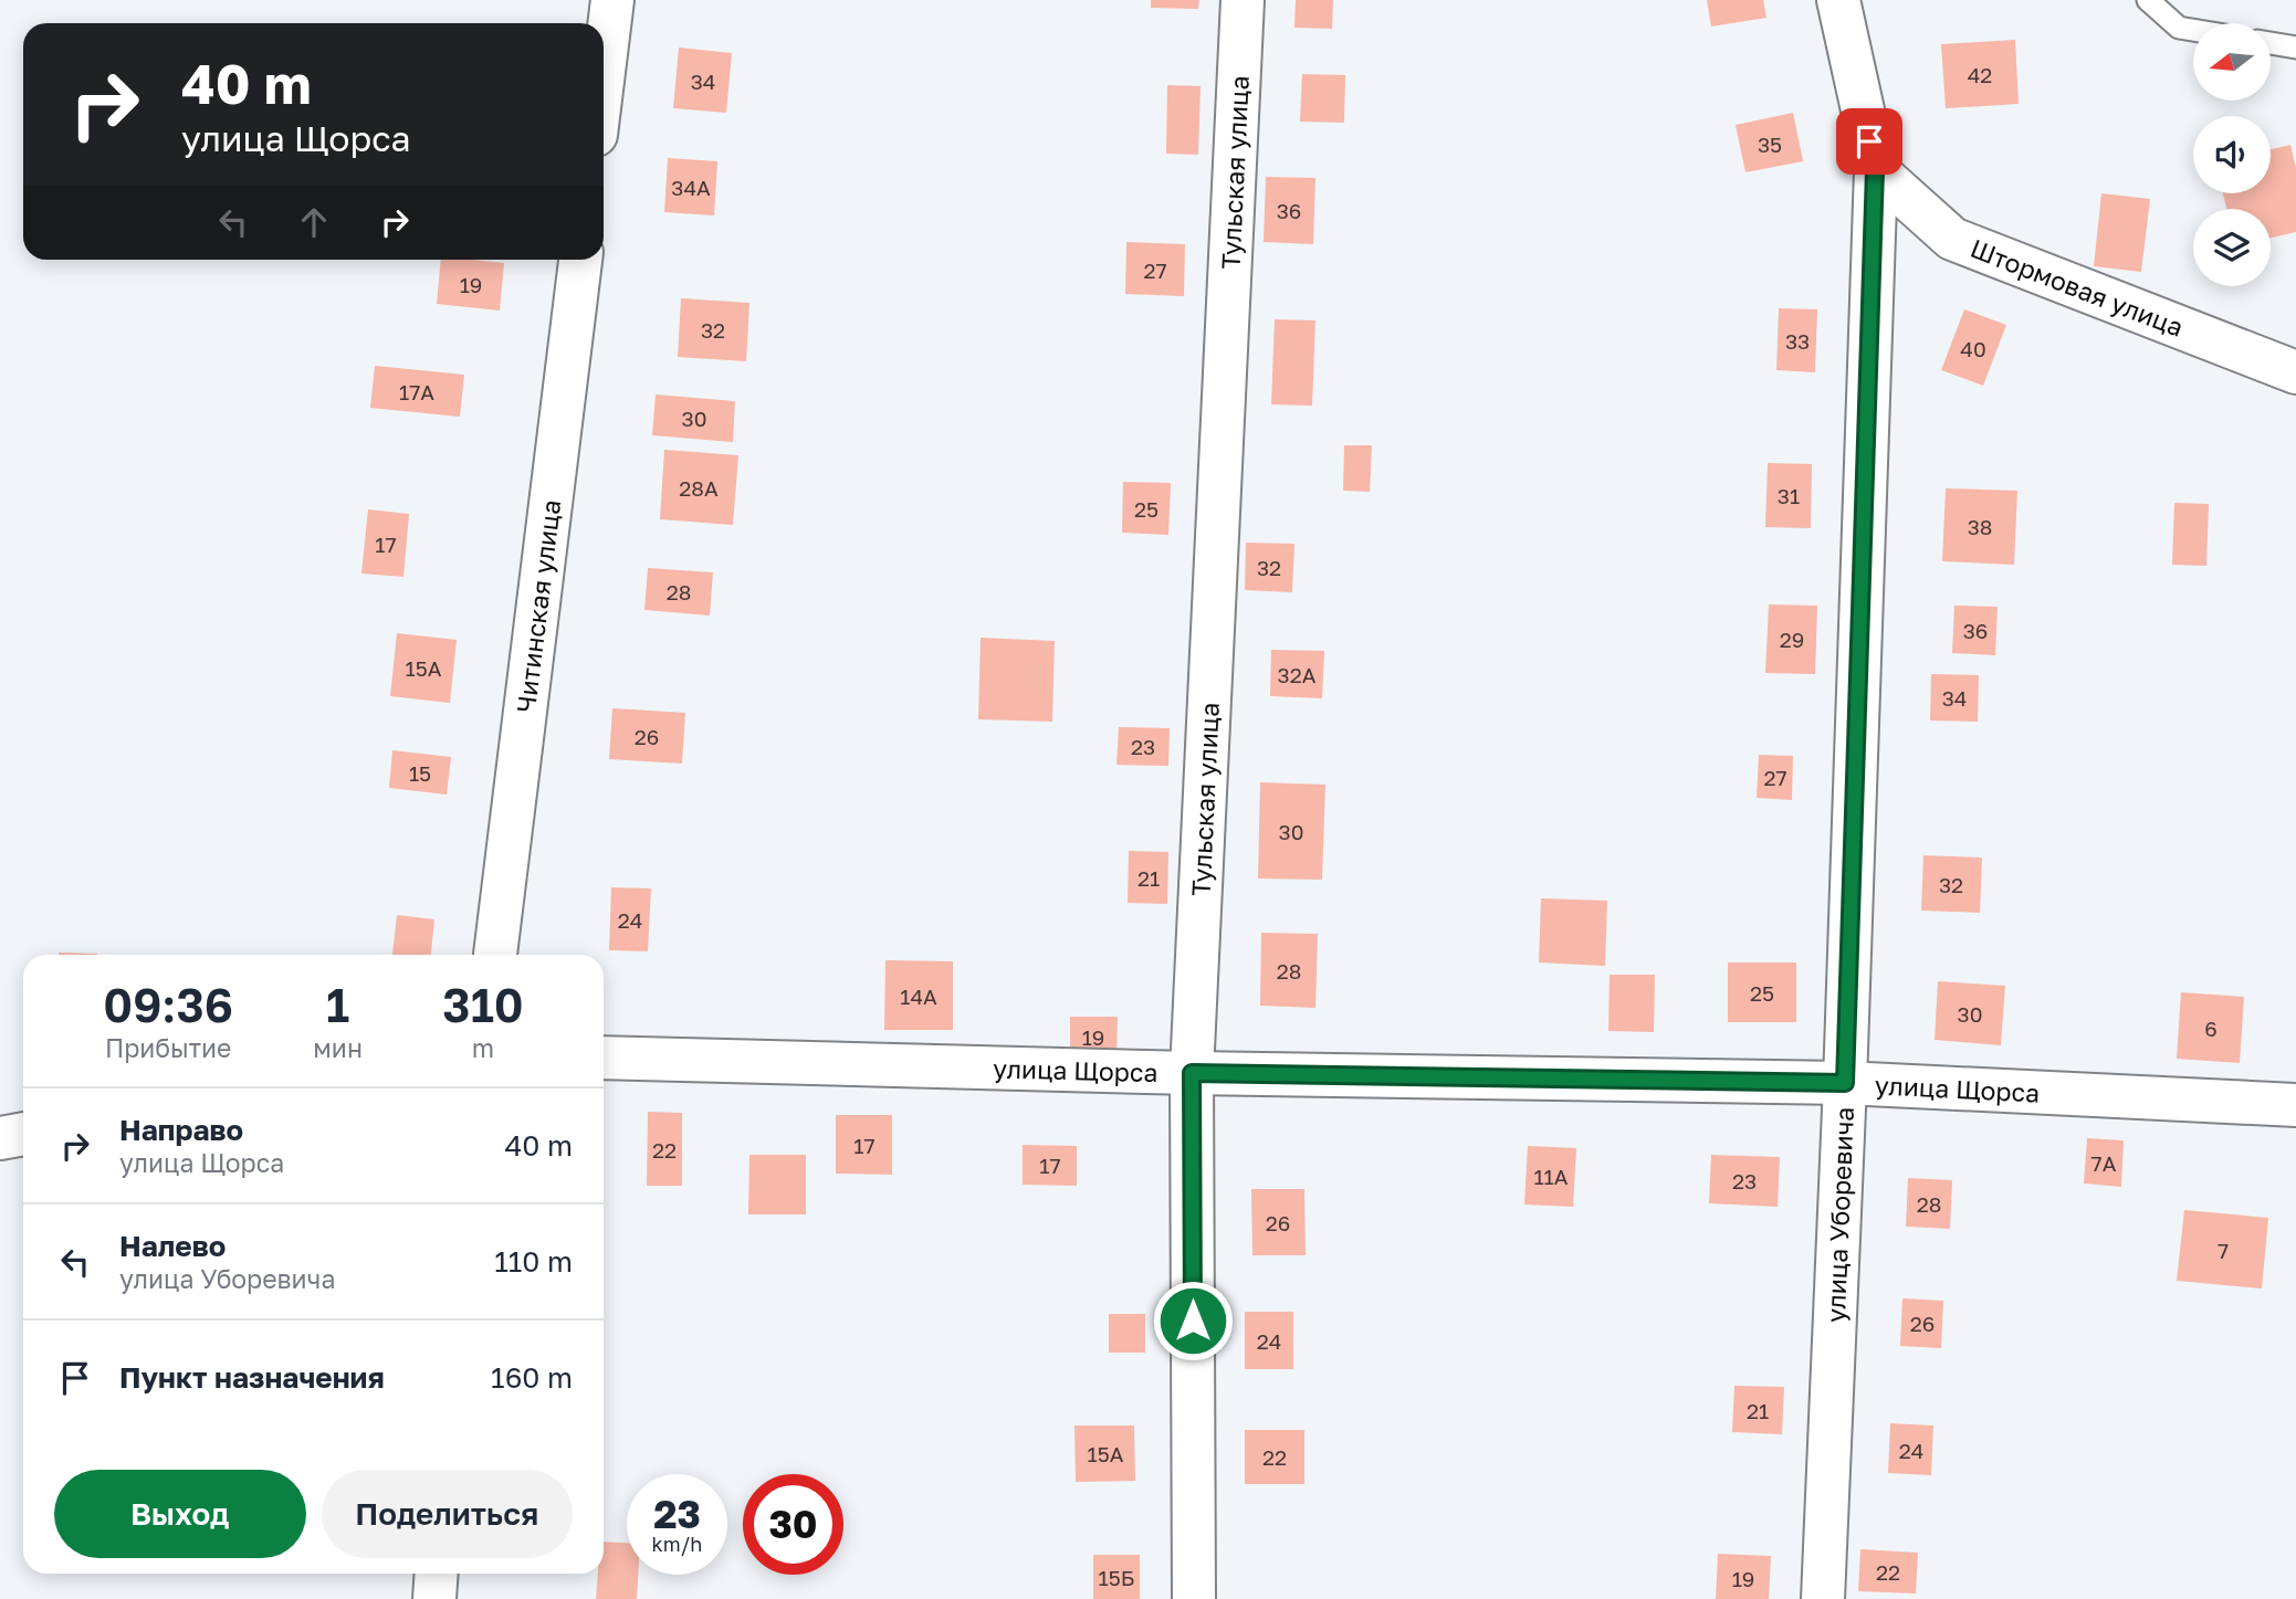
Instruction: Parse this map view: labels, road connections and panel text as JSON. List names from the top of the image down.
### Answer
{
  "streets": {
    "street": [
      "Тульская улица",
      "Штормовая улица",
      "Читинская улица",
      "улица Щорса",
      "улица Уборевича"
    ]
  },
  "crossings": [
    ["Тульская улица", "улица Щорса"],
    ["Штормовая улица", "улица Уборевича"],
    ["улица Щорса", "улица Уборевича"]
  ],
  "house_numbers": [
    "42",
    "34",
    "35",
    "34А",
    "36",
    "27",
    "19",
    "32",
    "33",
    "40",
    "17А",
    "30",
    "28А",
    "31",
    "25",
    "38",
    "17",
    "32",
    "28",
    "36",
    "29",
    "15А",
    "32А",
    "34",
    "26",
    "23",
    "15",
    "27",
    "30",
    "21",
    "32",
    "24",
    "28",
    "25",
    "14А",
    "30",
    "6",
    "19",
    "17",
    "22",
    "7А",
    "17",
    "11А",
    "23",
    "28",
    "26",
    "7",
    "26",
    "24",
    "21",
    "24",
    "15А",
    "22",
    "22",
    "15Б",
    "19"
  ],
  "north": "left",
  "page": {
    "turn": ["40 m", "улица Щорса"],
    "eta": [
      "09:36",
      "Прибытие",
      "1",
      "мин",
      "310",
      "m"
    ],
    "list": [
      {
        "name": "Направо",
        "note": "улица Щорса",
        "value": "40 m"
      },
      {
        "name": "Налево",
        "note": "улица Уборевича",
        "value": "110 m"
      },
      {
        "name": "Пункт назначения",
        "value": "160 m"
      }
    ],
    "buttons": ["Выход", "Поделиться"],
    "speed": "23 km/h",
    "limit": "30"
  }
}
